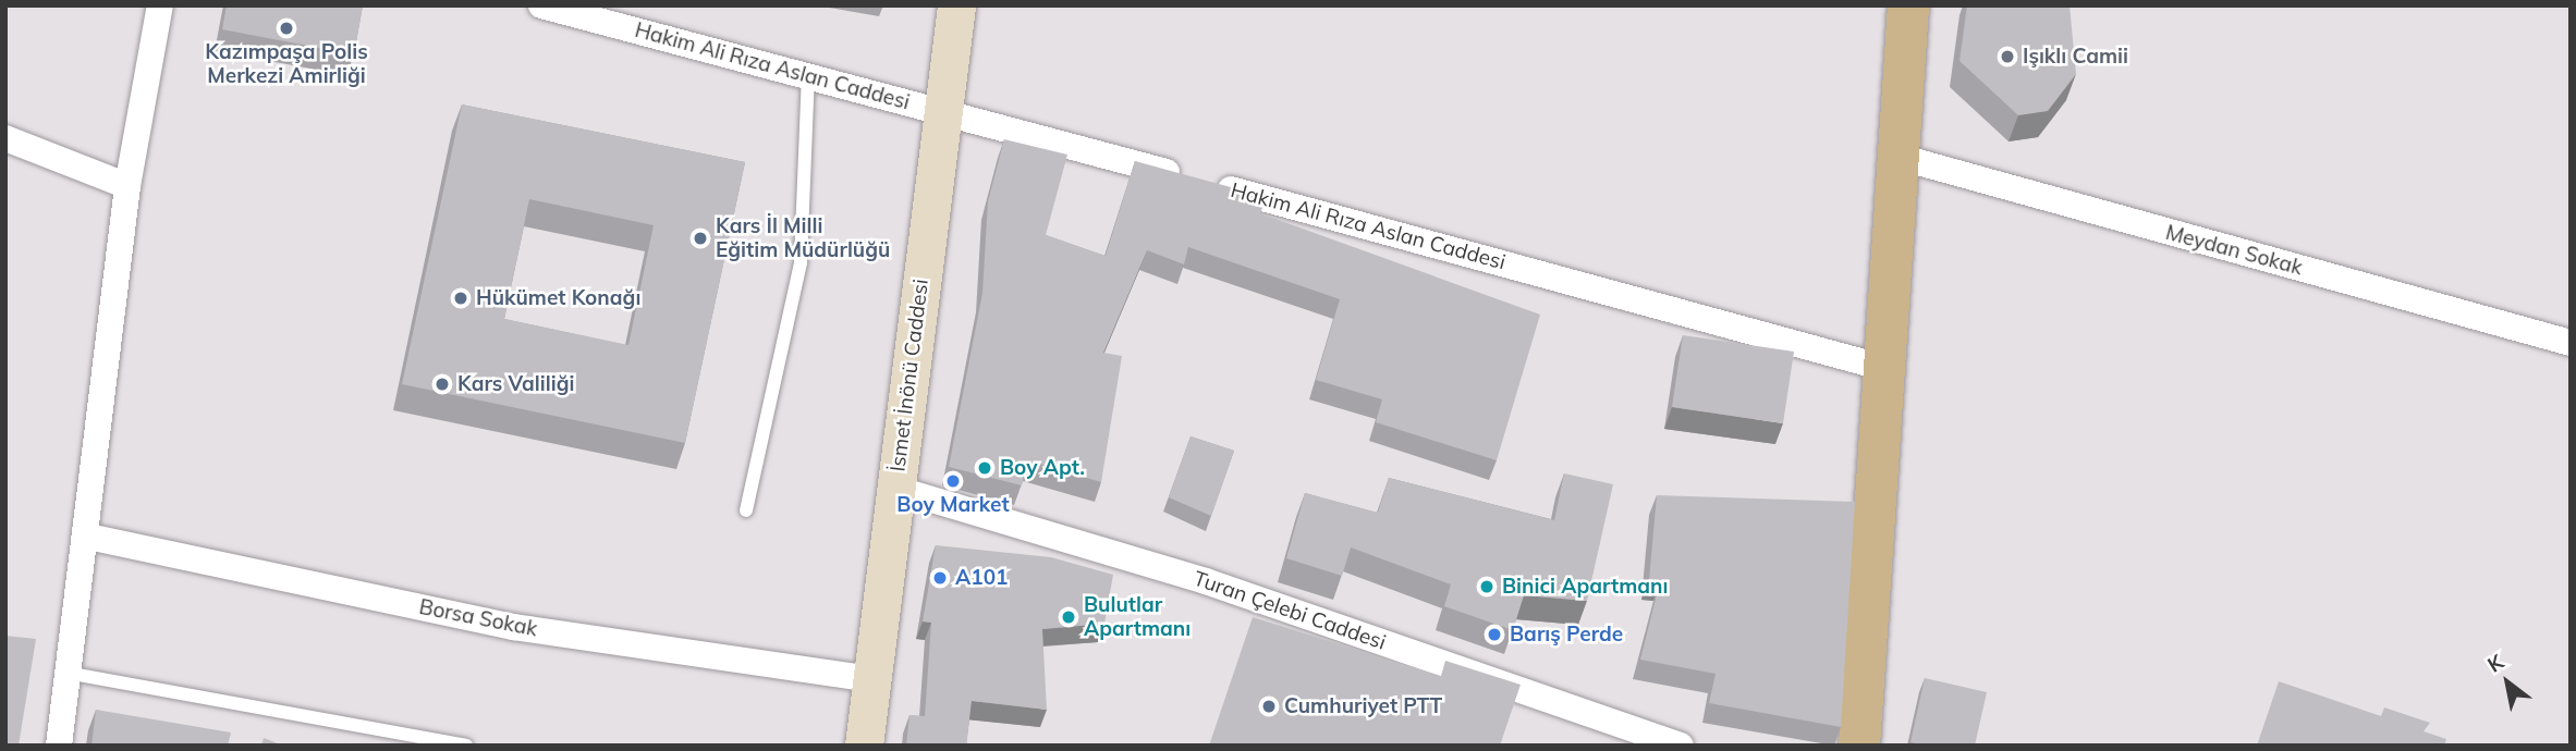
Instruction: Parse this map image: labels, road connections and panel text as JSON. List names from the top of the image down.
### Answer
{
  "streets": {
    "main road": ["İsmet İnönü Caddesi"],
    "street": [
      "Hakim Ali Rıza Aslan Caddesi",
      "Meydan Sokak",
      "Turan Çelebi Caddesi",
      "Borsa Sokak"
    ]
  },
  "crossings": [
    ["Hakim Ali Rıza Aslan Caddesi", "İsmet İnönü Caddesi"],
    ["İsmet İnönü Caddesi", "Turan Çelebi Caddesi"],
    ["İsmet İnönü Caddesi", "Borsa Sokak"]
  ],
  "places": [
    "Kazımpaşa Polis Merkezi Amirliği",
    "Işıklı Camii",
    "Kars İl Milli Eğitim Müdürlüğü",
    "Hükümet Konağı",
    "Kars Valiliği",
    "Boy Apt.",
    "Boy Market",
    "A101",
    "Binici Apartmanı",
    "Bulutlar Apartmanı",
    "Barış Perde",
    "Cumhuriyet PTT"
  ],
  "north": "top left"
}
